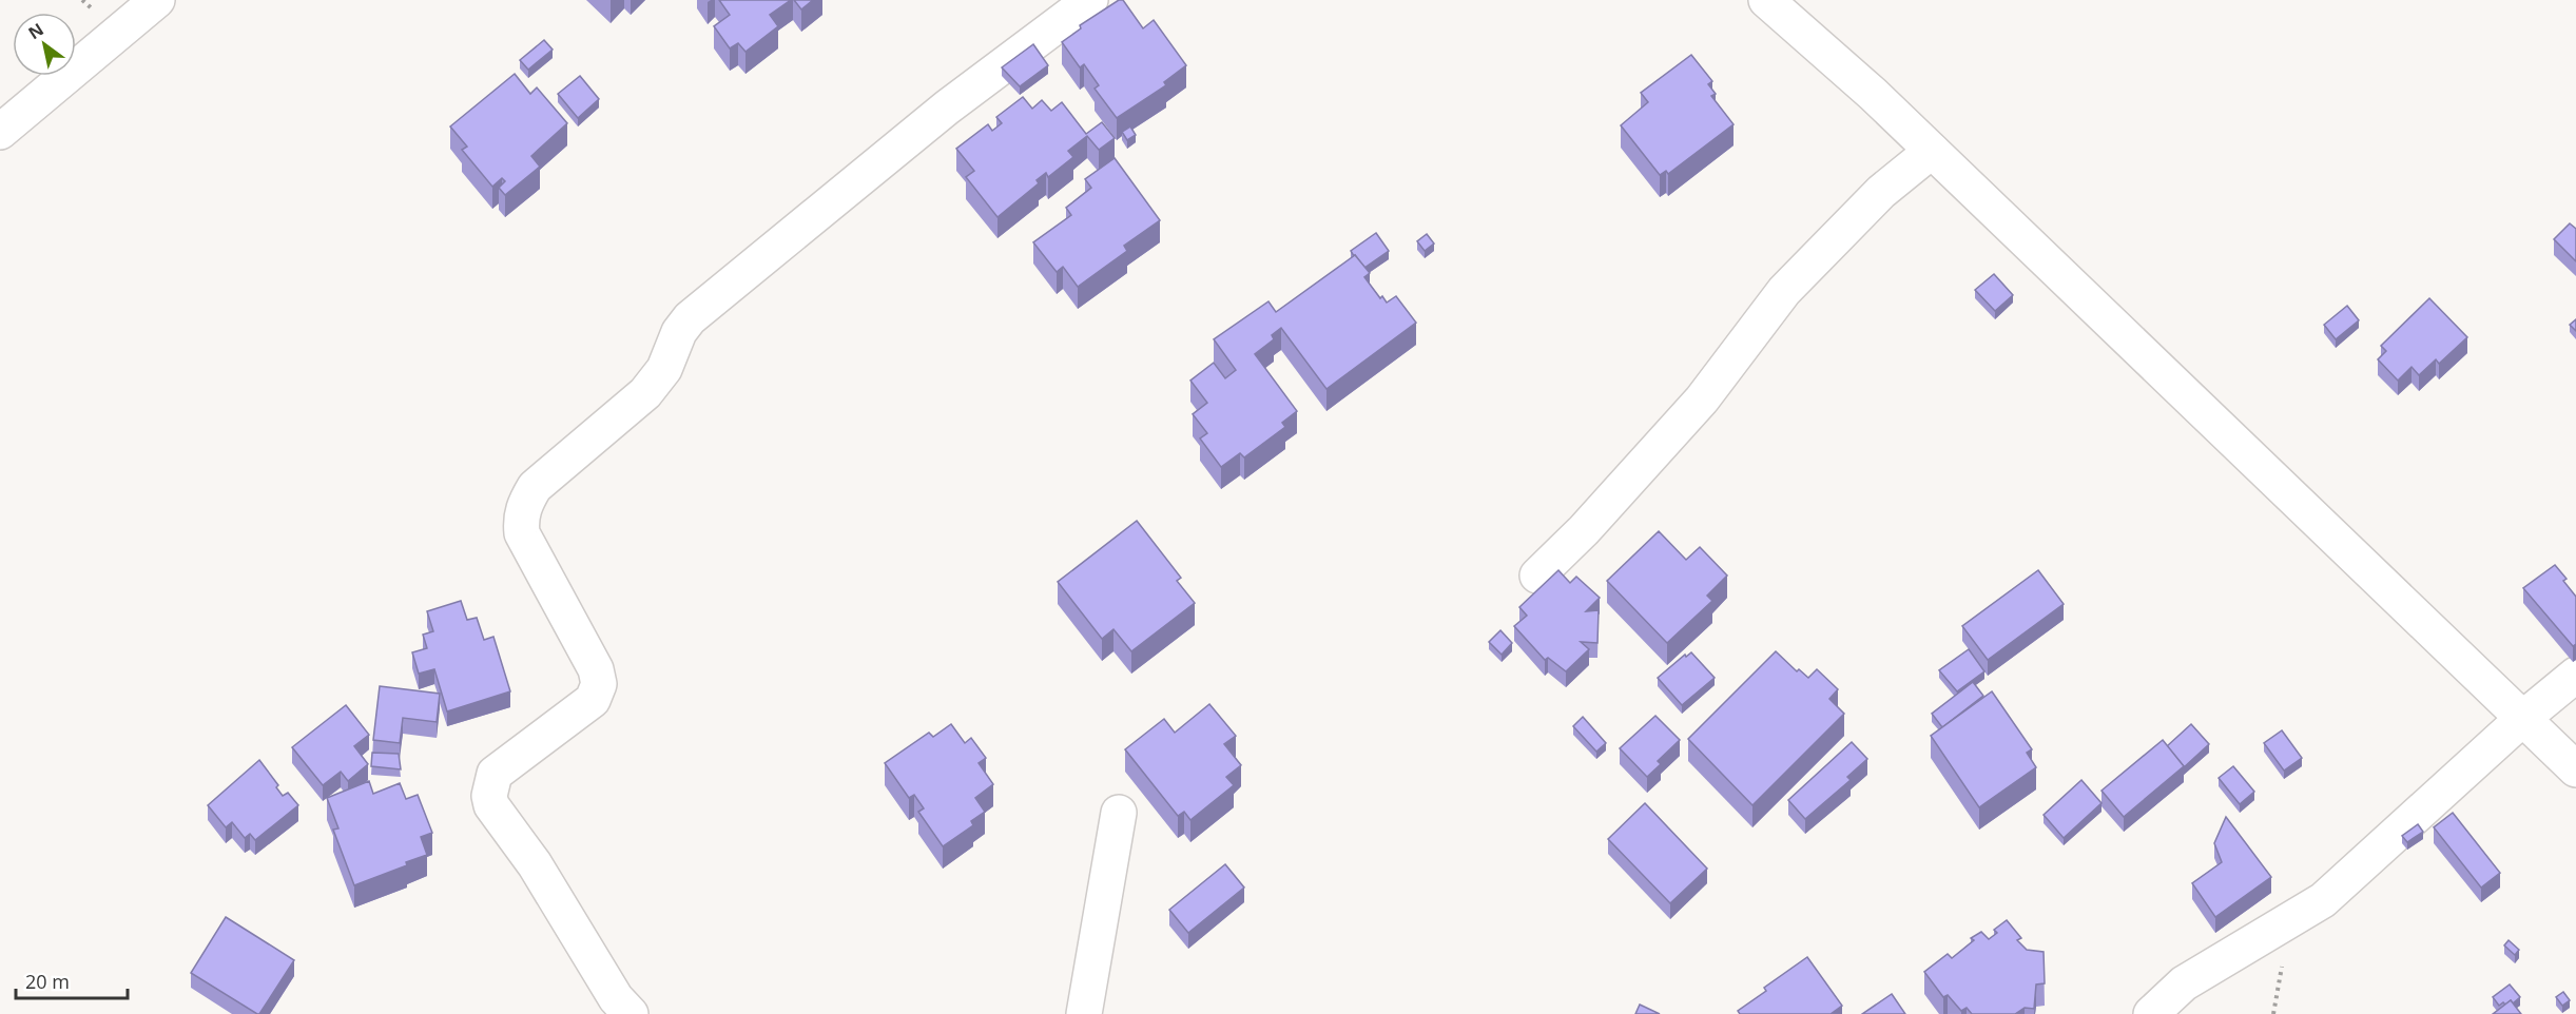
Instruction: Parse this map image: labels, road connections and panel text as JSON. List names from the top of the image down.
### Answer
{
  "scale_bar": "20 m",
  "north": "top left"
}
